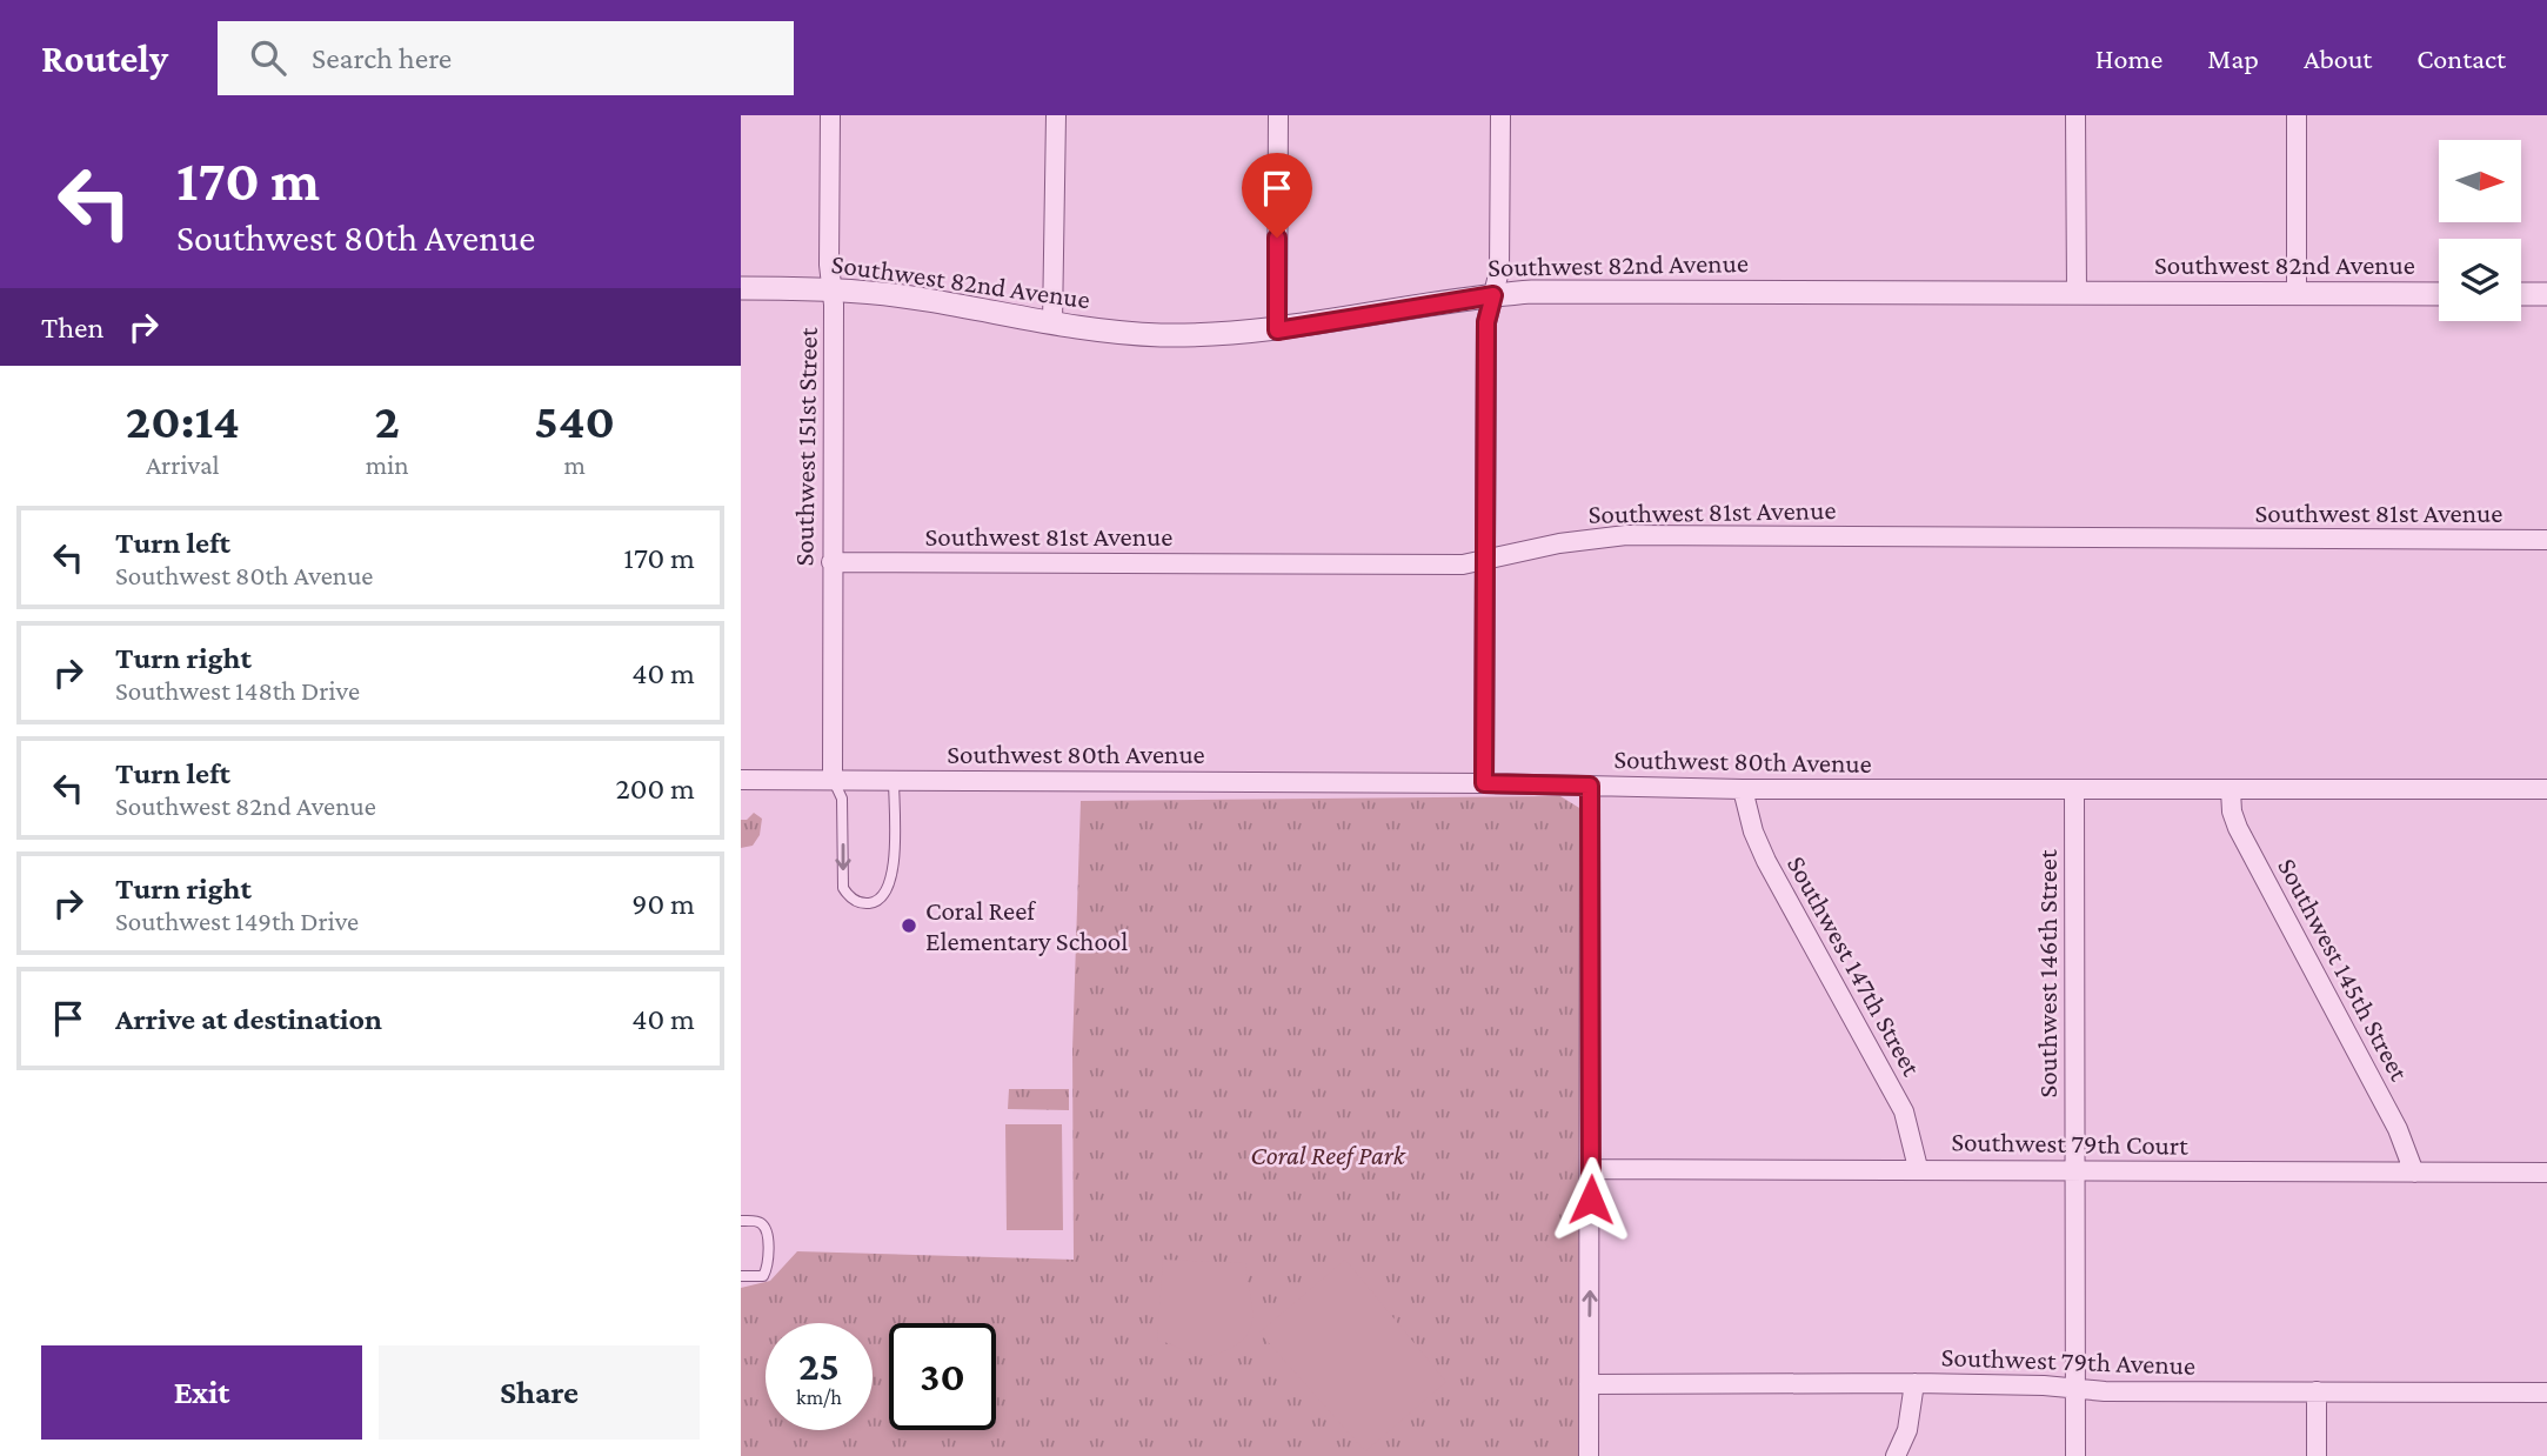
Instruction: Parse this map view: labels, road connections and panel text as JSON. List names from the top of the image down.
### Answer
{
  "streets": {
    "street": [
      "Southwest 82nd Avenue",
      "Southwest 151st Street",
      "Southwest 81st Avenue",
      "Southwest 80th Avenue",
      "Southwest 147th Street",
      "Southwest 145th Street",
      "Southwest 146th Street",
      "Southwest 79th Court",
      "Southwest 79th Avenue"
    ]
  },
  "crossings": [
    ["Southwest 82nd Avenue", "Southwest 151st Street"],
    ["Southwest 151st Street", "Southwest 81st Avenue"],
    ["Southwest 151st Street", "Southwest 80th Avenue"],
    ["Southwest 80th Avenue", "Southwest 147th Street"],
    ["Southwest 80th Avenue", "Southwest 145th Street"],
    ["Southwest 80th Avenue", "Southwest 146th Street"],
    ["Southwest 147th Street", "Southwest 79th Court"],
    ["Southwest 145th Street", "Southwest 79th Court"],
    ["Southwest 146th Street", "Southwest 79th Court"],
    ["Southwest 146th Street", "Southwest 79th Avenue"]
  ],
  "parks": ["Coral Reef Park"],
  "places": ["Coral Reef Elementary School"],
  "north": "right",
  "page": {
    "header": "Routely",
    "search": "Search here",
    "nav": [
      "Home",
      "Map",
      "About",
      "Contact"
    ],
    "turn": ["170 m", "Southwest 80th Avenue"],
    "then": "Then",
    "eta": [
      "20:14",
      "Arrival",
      "2",
      "min",
      "540",
      "m"
    ],
    "list": [
      {
        "name": "Turn left",
        "note": "Southwest 80th Avenue",
        "value": "170 m"
      },
      {
        "name": "Turn right",
        "note": "Southwest 148th Drive",
        "value": "40 m"
      },
      {
        "name": "Turn left",
        "note": "Southwest 82nd Avenue",
        "value": "200 m"
      },
      {
        "name": "Turn right",
        "note": "Southwest 149th Drive",
        "value": "90 m"
      },
      {
        "name": "Arrive at destination",
        "value": "40 m"
      }
    ],
    "speed": "25 km/h",
    "limit": "30",
    "buttons": ["Exit", "Share"]
  }
}
